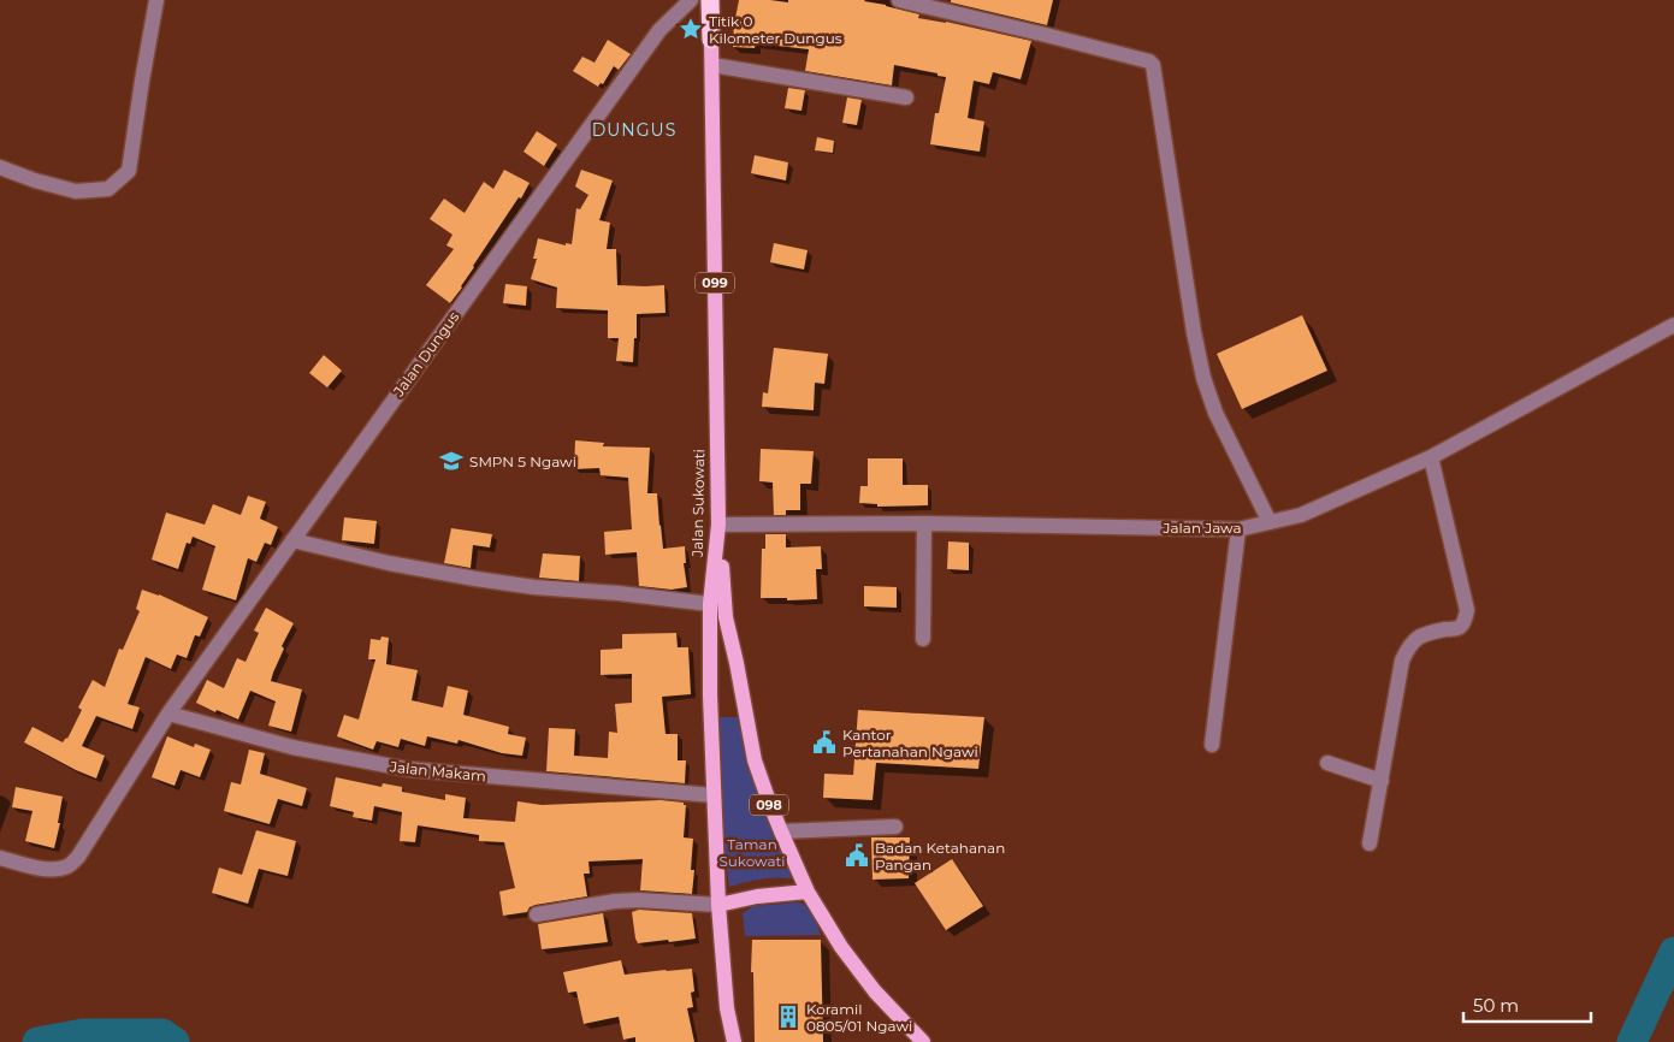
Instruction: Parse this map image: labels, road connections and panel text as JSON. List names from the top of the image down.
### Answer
{
  "streets": {
    "highway": ["099", "Jalan Sukowati"],
    "main road": ["098"],
    "street": ["Jalan Dungus", "Jalan Jawa", "Jalan Makam"]
  },
  "crossings": [
    ["Jalan Dungus", "Jalan Makam"],
    ["Jalan Sukowati", "Jalan Jawa"],
    ["Jalan Sukowati", "Jalan Makam"],
    ["Jalan Sukowati", "098"],
    ["Jalan Jawa", "098"]
  ],
  "districts": ["DUNGUS"],
  "parks": ["Taman Sukowati"],
  "places": {
    "place": ["Titik 0 Kilometer Dungus"],
    "school or university": ["SMPN 5 Ngawi"],
    "public building": ["Kantor Pertanahan Ngawi", "Badan Ketahanan Pangan"],
    "building": ["Koramil 0805/01 Ngawi"]
  },
  "scale_bar": "50 m"
}
